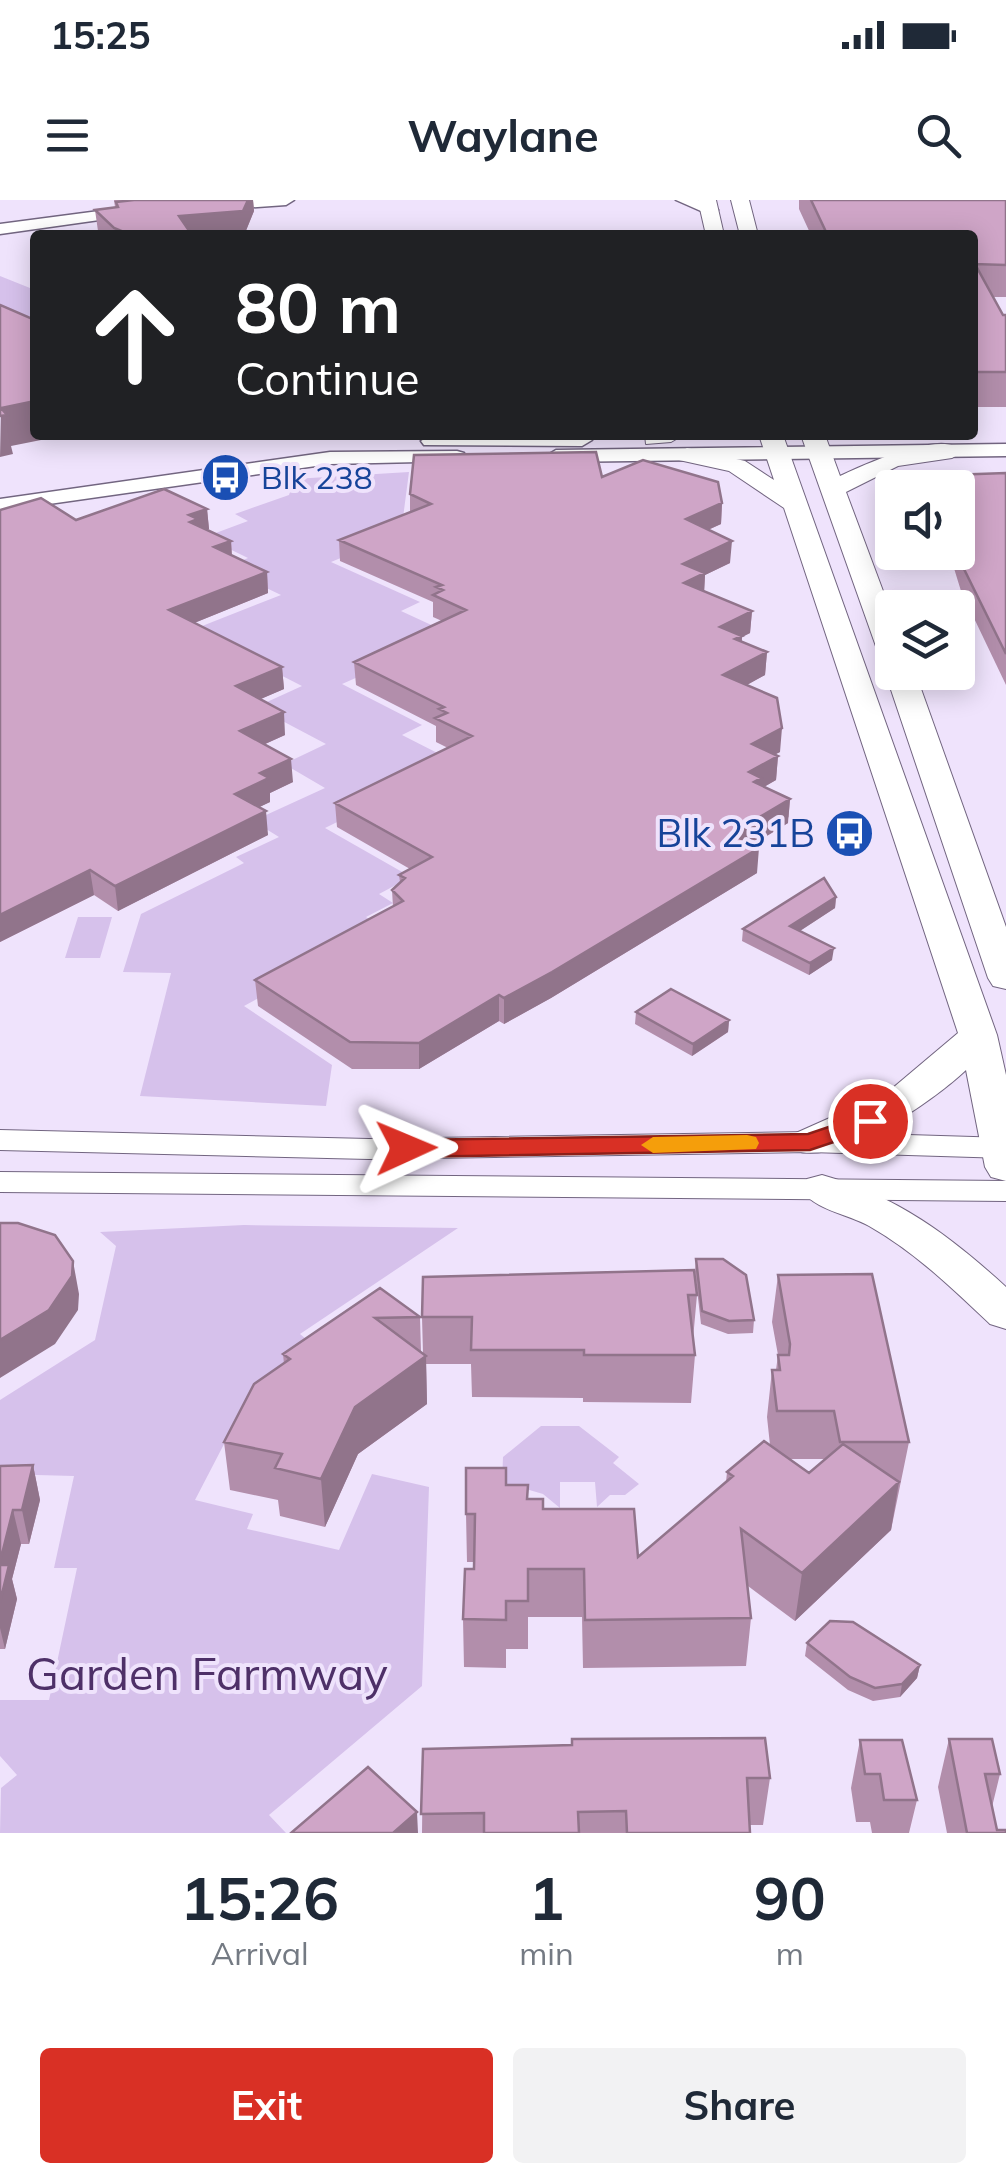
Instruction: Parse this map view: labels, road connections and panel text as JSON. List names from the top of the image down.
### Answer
{
  "parks": ["Garden Farmway"],
  "places": {
    "bus stop": ["Blk 238", "Blk 231B"]
  },
  "page": {
    "status": "15:25",
    "header": "Waylane",
    "turn": ["80 m", "Continue"],
    "eta": [
      "15:26",
      "Arrival",
      "1",
      "min",
      "90",
      "m"
    ],
    "buttons": ["Exit", "Share"]
  }
}
